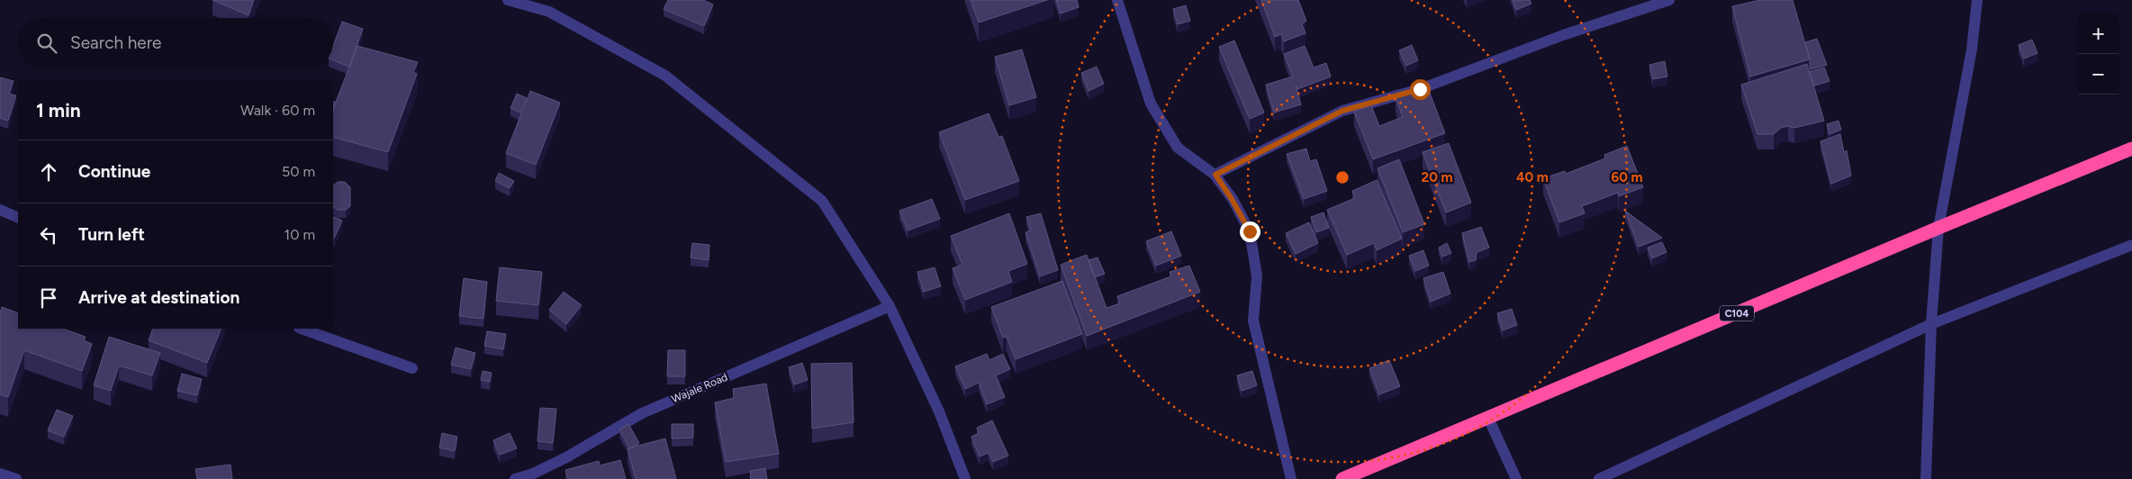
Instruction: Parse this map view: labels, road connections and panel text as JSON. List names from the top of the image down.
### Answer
{
  "streets": {
    "highway": ["C104"],
    "street": ["Wajale Road"]
  },
  "page": {
    "map_buttons": ["+", "−"],
    "search": "Search here",
    "heading": ["1 min", "Walk · 60 m"],
    "list": [
      ["Continue", "50 m"],
      ["Turn left", "10 m"],
      "Arrive at destination"
    ]
  },
  "rings": ["20 m", "40 m", "60 m"]
}
